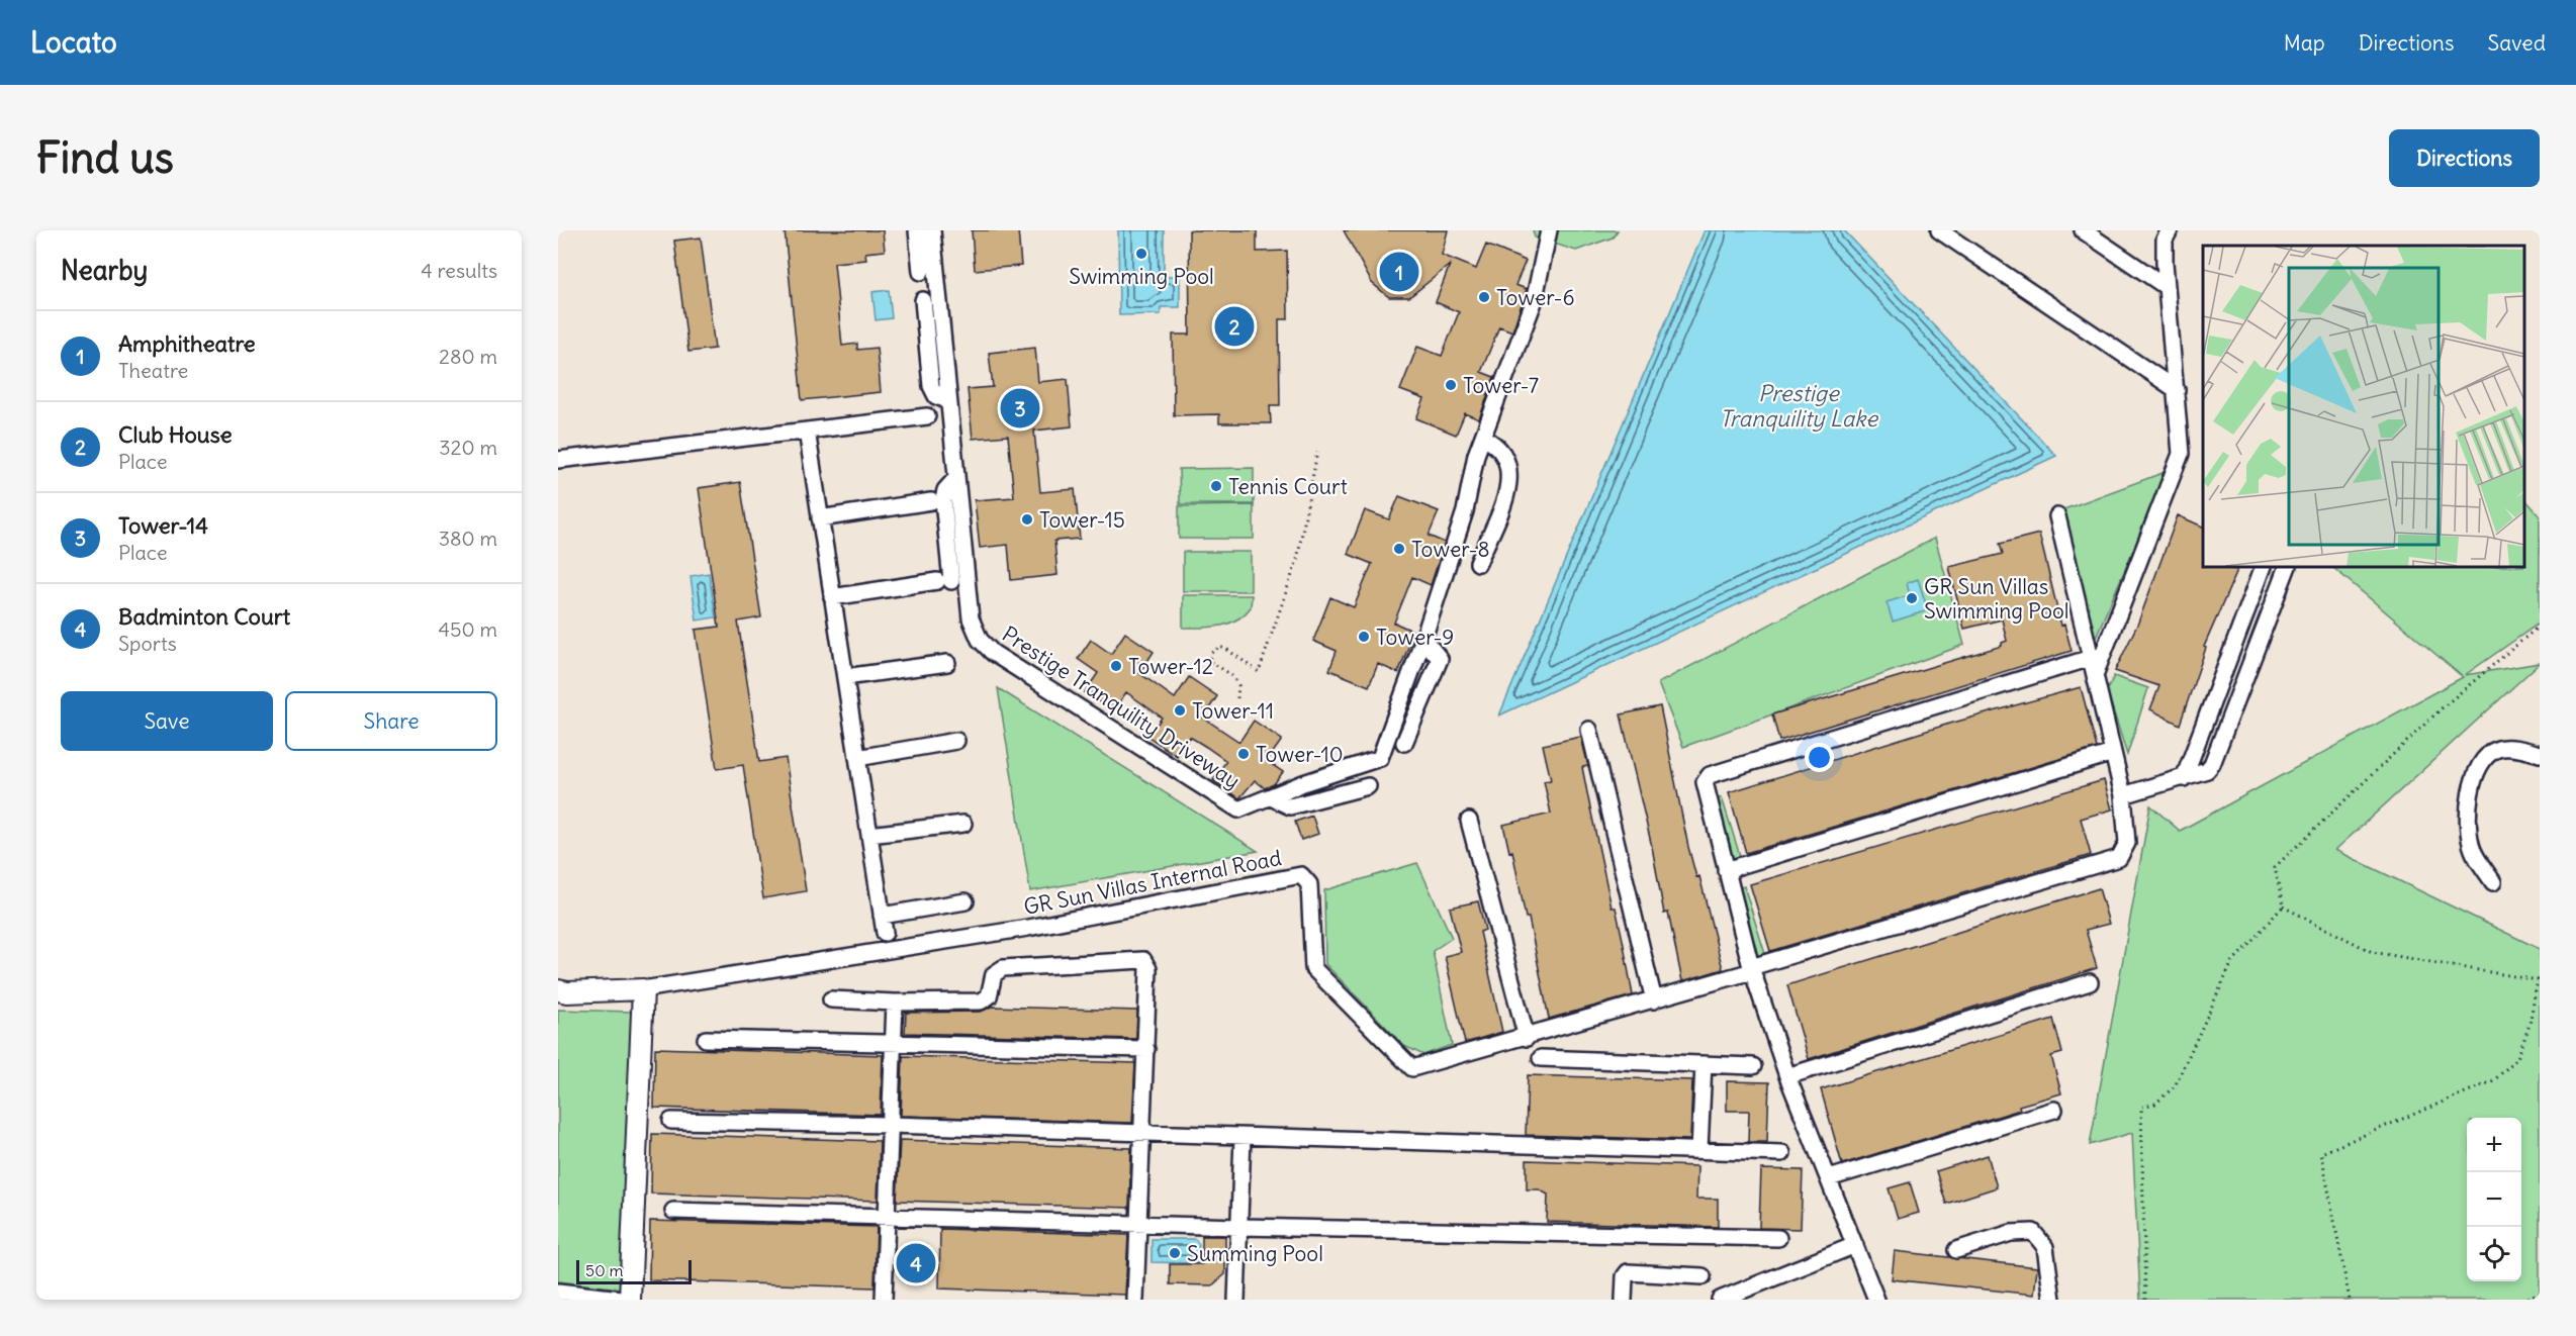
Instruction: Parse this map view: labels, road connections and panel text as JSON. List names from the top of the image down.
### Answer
{
  "streets": {
    "street": ["Prestige Tranquility Driveway", "GR Sun Villas Internal Road"]
  },
  "water": ["Prestige Tranquility Lake"],
  "places": [
    "Swimming Pool",
    "Tower-6",
    "Tower-7",
    "Tennis Court",
    "Tower-15",
    "Tower-8",
    "GR Sun Villas Swimming Pool",
    "Tower-9",
    "Tower-12",
    "Tower-11",
    "Tower-10",
    "Summing Pool"
  ],
  "scale_bar": "50 m",
  "page": {
    "header": "Locato",
    "nav": ["Map", "Directions", "Saved"],
    "buttons": [
      "Directions",
      ["Save", "Share"]
    ],
    "title": "Find us",
    "heading": ["Nearby", "4 results"],
    "pins": [
      "1",
      "2",
      "3",
      "4"
    ],
    "list": [
      {
        "mark": "1",
        "name": "Amphitheatre",
        "note": "Theatre",
        "value": "280 m"
      },
      {
        "mark": "2",
        "name": "Club House",
        "note": "Place",
        "value": "320 m"
      },
      {
        "mark": "3",
        "name": "Tower-14",
        "note": "Place",
        "value": "380 m"
      },
      {
        "mark": "4",
        "name": "Badminton Court",
        "note": "Sports",
        "value": "450 m"
      }
    ],
    "map_buttons": ["+", "−"],
    "scale": "50 m"
  }
}
